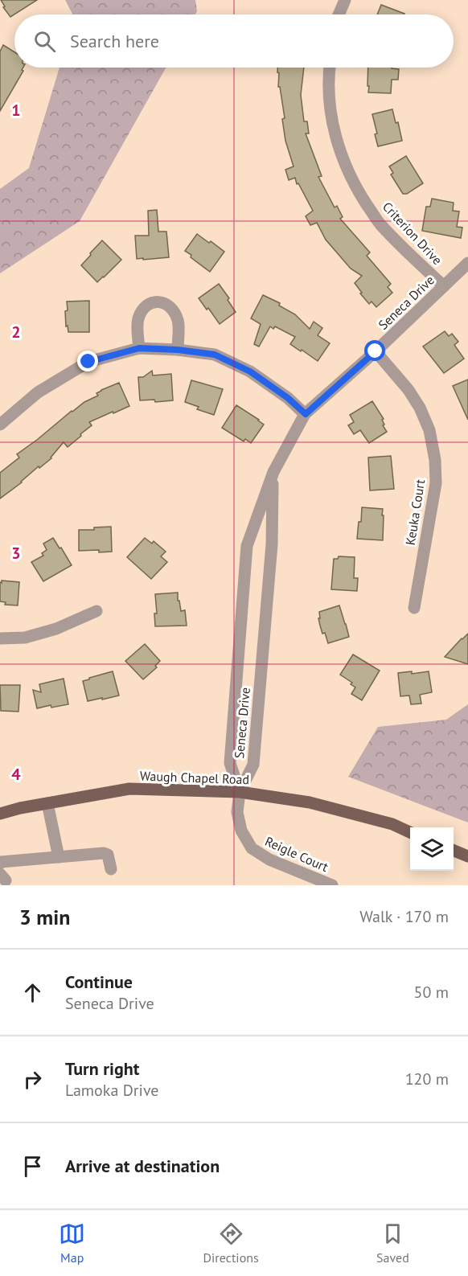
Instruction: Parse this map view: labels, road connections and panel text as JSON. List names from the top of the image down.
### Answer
{
  "streets": {
    "main road": ["Waugh Chapel Road"],
    "street": [
      "Criterion Drive",
      "Seneca Drive",
      "Keuka Court",
      "Reigle Court"
    ]
  },
  "crossings": [
    ["Criterion Drive", "Seneca Drive"],
    ["Seneca Drive", "Keuka Court"],
    ["Seneca Drive", "Waugh Chapel Road"],
    ["Seneca Drive", "Reigle Court"],
    ["Waugh Chapel Road", "Reigle Court"]
  ],
  "page": {
    "search": "Search here",
    "heading": ["3 min", "Walk · 170 m"],
    "list": [
      ["Continue", "Seneca Drive", "50 m"],
      ["Turn right", "Lamoka Drive", "120 m"],
      "Arrive at destination"
    ],
    "nav": ["Map", "Directions", "Saved"]
  },
  "grid": {
    "rows": [
      "1",
      "2",
      "3",
      "4"
    ]
  }
}
